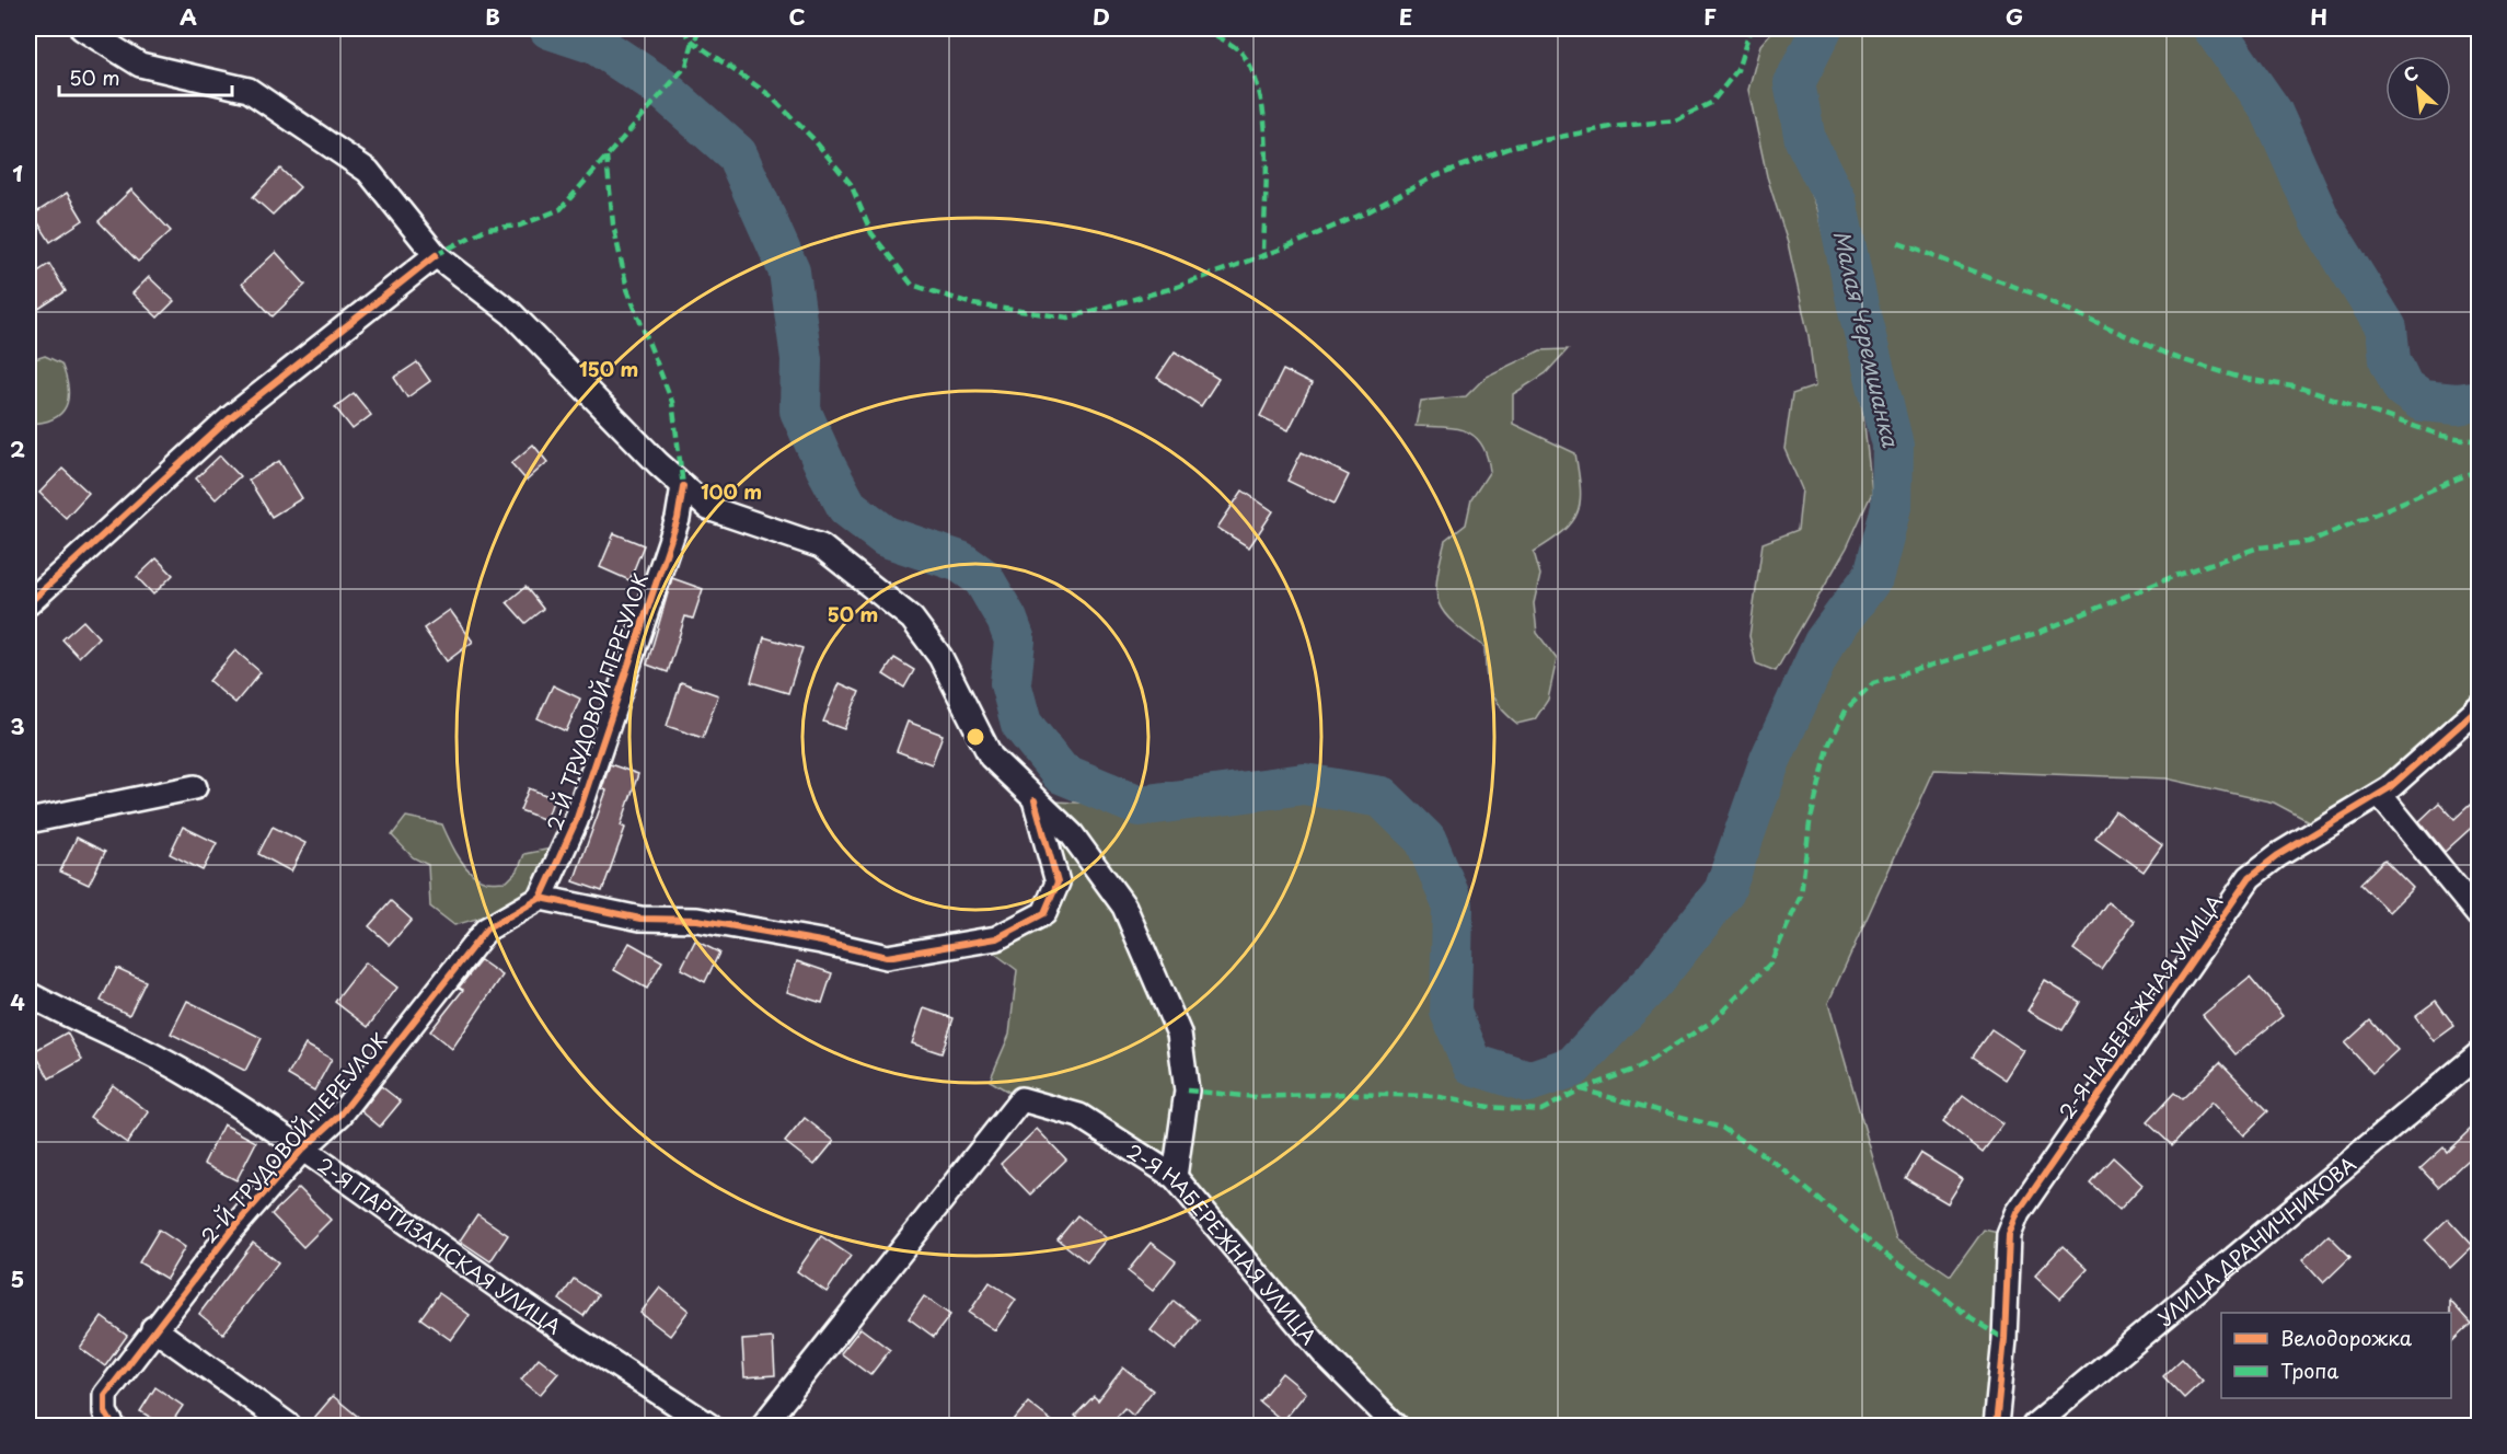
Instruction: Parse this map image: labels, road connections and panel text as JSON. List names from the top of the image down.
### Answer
{
  "streets": {
    "street": [
      "2-Й ТРУДОВОЙ ПЕРЕУЛОК",
      "2-Я НАБЕРЕЖНАЯ УЛИЦА",
      "УЛИЦА ДРАНИЧНИКОВА",
      "2-Я ПАРТИЗАНСКАЯ УЛИЦА"
    ]
  },
  "crossings": [
    ["2-Й ТРУДОВОЙ ПЕРЕУЛОК", "2-Я ПАРТИЗАНСКАЯ УЛИЦА"]
  ],
  "water": ["Малая Черемшанка"],
  "legend": ["Велодорожка", "Тропа"],
  "scale_bar": "50 m",
  "north": "top left",
  "grid": {
    "columns": [
      "A",
      "B",
      "C",
      "D",
      "E",
      "F",
      "G",
      "H"
    ],
    "rows": [
      "1",
      "2",
      "3",
      "4",
      "5"
    ]
  },
  "rings": ["150 m", "100 m", "50 m"]
}
